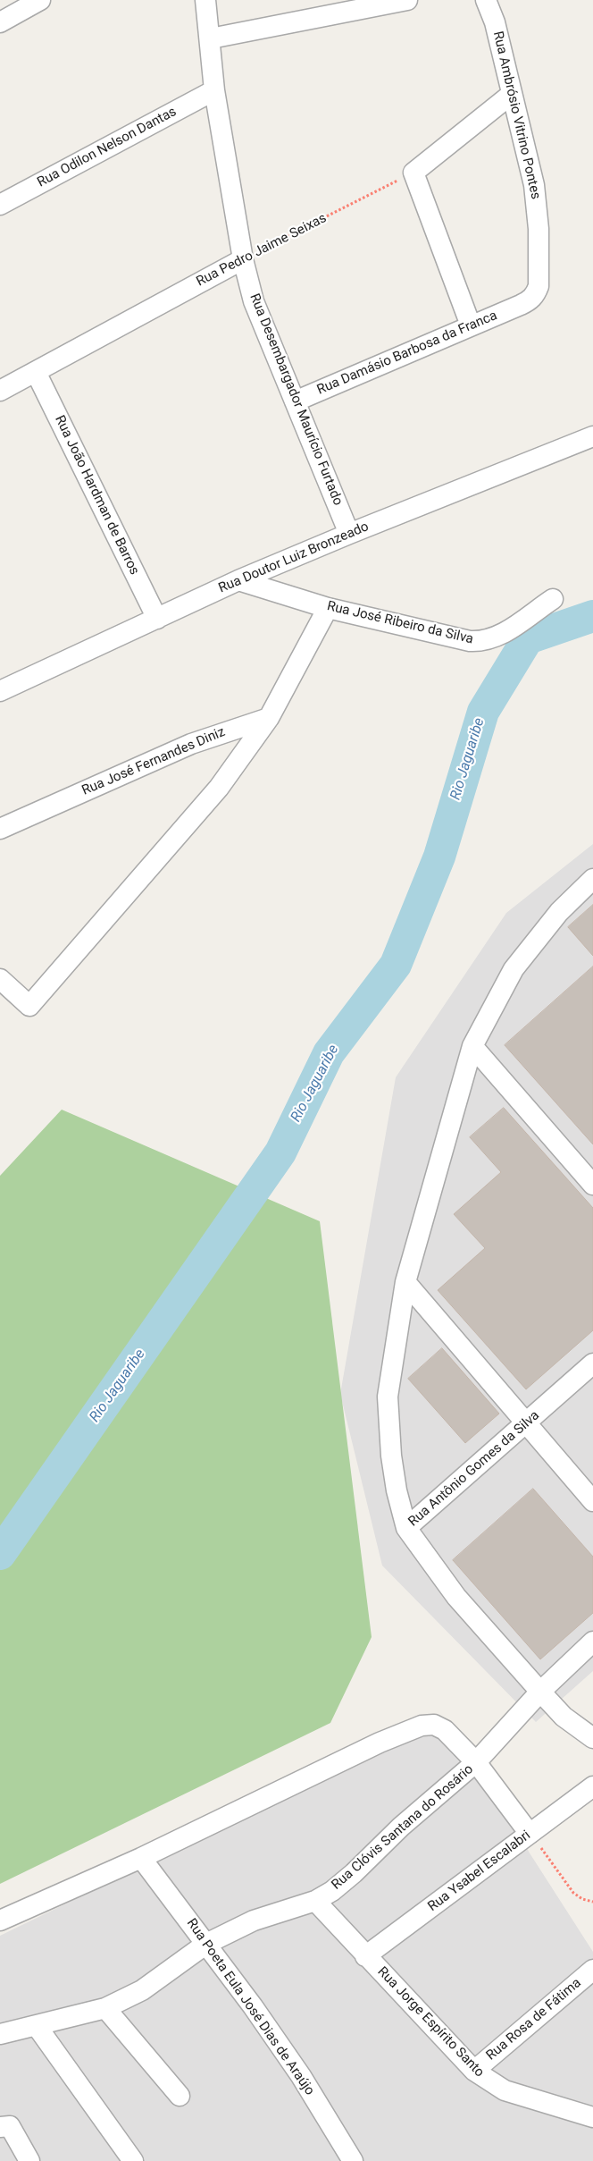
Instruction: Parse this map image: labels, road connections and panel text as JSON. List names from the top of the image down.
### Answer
{
  "streets": {
    "street": [
      "Rua Ambrósio Vitrino Pontes",
      "Rua Odilon Nelson Dantas",
      "Rua Pedro Jaime Seixas",
      "Rua Damásio Barbosa da Franca",
      "Rua Desembargador Maurício Furtado",
      "Rua João Hardman de Barros",
      "Rua Doutor Luiz Bronzeado",
      "Rua José Ribeiro da Silva",
      "Rua José Fernandes Diniz",
      "Rua Antônio Gomes da Silva",
      "Rua Clóvis Santana do Rosário",
      "Rua Ysabel Escalabri",
      "Rua Poeta Eula José Dias de Araújo",
      "Rua Rosa de Fátima",
      "Rua Jorge Espírito Santo"
    ]
  },
  "crossings": [
    ["Rua Ambrósio Vitrino Pontes", "Rua Damásio Barbosa da Franca"],
    ["Rua Odilon Nelson Dantas", "Rua Desembargador Maurício Furtado"],
    ["Rua Pedro Jaime Seixas", "Rua Desembargador Maurício Furtado"],
    ["Rua Pedro Jaime Seixas", "Rua João Hardman de Barros"],
    ["Rua Damásio Barbosa da Franca", "Rua Desembargador Maurício Furtado"],
    ["Rua Desembargador Maurício Furtado", "Rua Doutor Luiz Bronzeado"],
    ["Rua João Hardman de Barros", "Rua Doutor Luiz Bronzeado"],
    ["Rua Doutor Luiz Bronzeado", "Rua José Ribeiro da Silva"],
    ["Rua Antônio Gomes da Silva", "Rua Clóvis Santana do Rosário"],
    ["Rua Clóvis Santana do Rosário", "Rua Poeta Eula José Dias de Araújo"],
    ["Rua Clóvis Santana do Rosário", "Rua Jorge Espírito Santo"],
    ["Rua Ysabel Escalabri", "Rua Jorge Espírito Santo"],
    ["Rua Rosa de Fátima", "Rua Jorge Espírito Santo"]
  ],
  "water": ["Rio Jaguaribe"]
}
